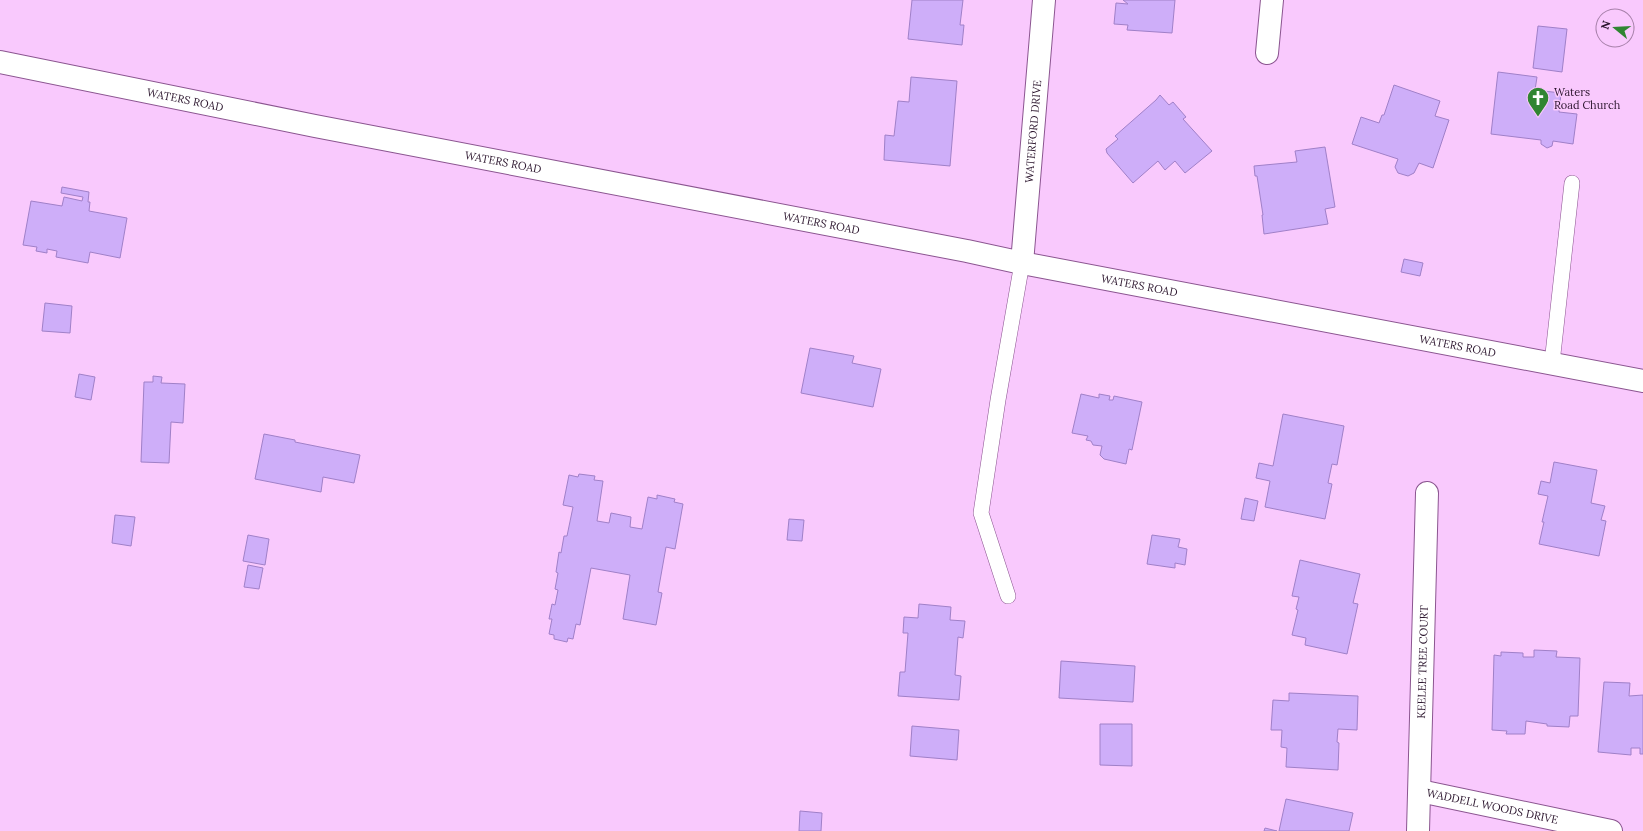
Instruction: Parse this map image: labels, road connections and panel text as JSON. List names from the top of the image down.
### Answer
{
  "streets": {
    "street": [
      "WATERS ROAD",
      "WATERFORD DRIVE",
      "KEELEE TREE COURT",
      "WADDELL WOODS DRIVE"
    ]
  },
  "crossings": [
    ["WATERS ROAD", "WATERFORD DRIVE"],
    ["KEELEE TREE COURT", "WADDELL WOODS DRIVE"]
  ],
  "places": {
    "church": ["Waters Road Church"]
  },
  "north": "left"
}
